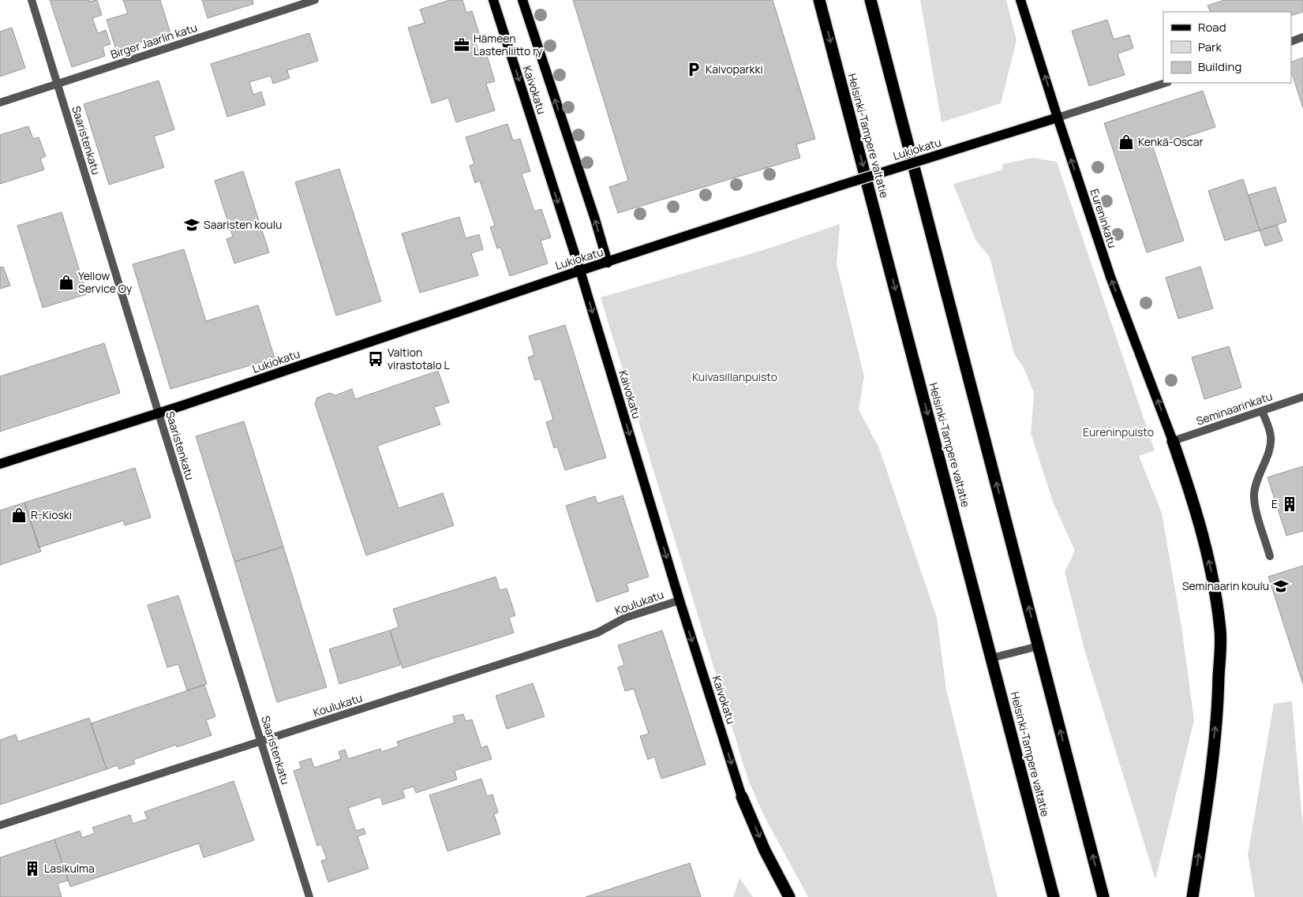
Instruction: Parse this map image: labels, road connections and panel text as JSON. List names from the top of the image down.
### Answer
{
  "streets": {
    "highway": ["Helsinki-Tampere valtatie"],
    "main road": ["Kaivokatu", "Lukiokatu", "Eureninkatu"],
    "street": [
      "Birger Jaarlin katu",
      "Saaristenkatu",
      "Seminaarinkatu",
      "Koulukatu"
    ]
  },
  "crossings": [
    ["Birger Jaarlin katu", "Saaristenkatu"],
    ["Kaivokatu", "Lukiokatu"],
    ["Kaivokatu", "Koulukatu"],
    ["Saaristenkatu", "Lukiokatu"],
    ["Saaristenkatu", "Koulukatu"],
    ["Lukiokatu", "Eureninkatu"],
    ["Eureninkatu", "Seminaarinkatu"]
  ],
  "one_way": ["Eureninkatu"],
  "parks": ["Kuivasillanpuisto", "Eureninpuisto"],
  "places": {
    "office": ["Hämeen Lastenliitto ry"],
    "parking": ["Kaivoparkki"],
    "shop": ["Kenkä-Oscar", "Yellow Service Oy", "R-Kioski"],
    "school or university": ["Saaristen koulu", "Seminaarin koulu"],
    "bus stop": ["Valtion virastotalo L"],
    "building": ["E", "Lasikulma"]
  },
  "legend": ["Road", "Park", "Building"]
}
